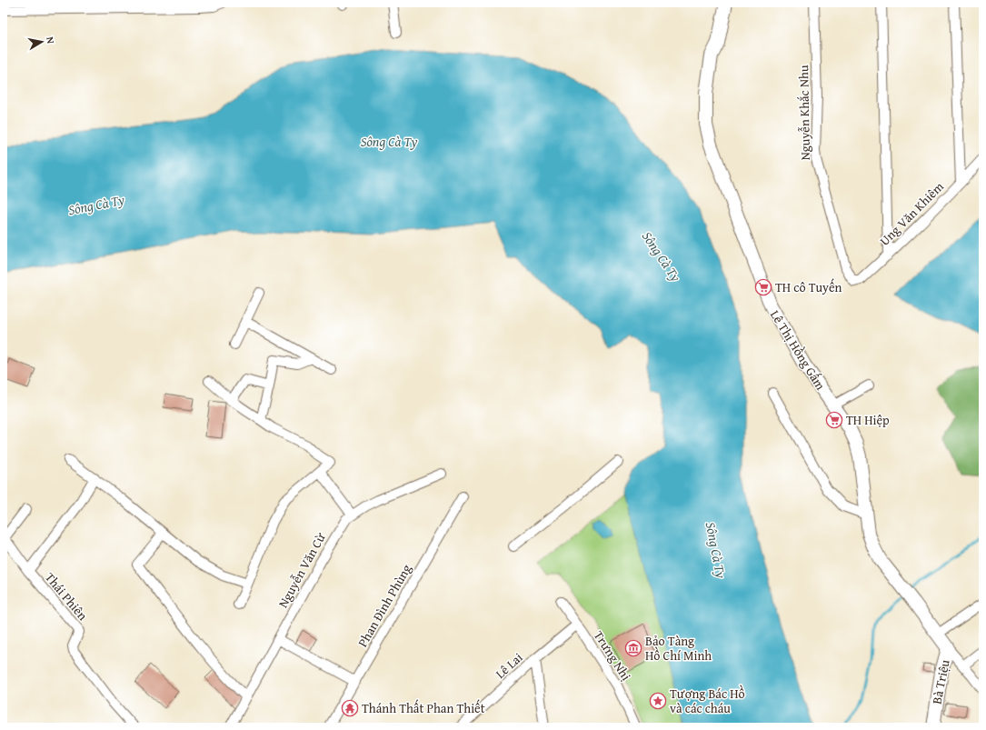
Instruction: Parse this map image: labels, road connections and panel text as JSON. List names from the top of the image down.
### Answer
{
  "streets": {
    "street": [
      "Nguyễn Khắc Nhu",
      "Ung Văn Khiêm",
      "Lê Thị Hồng Gấm",
      "Nguyễn Văn Cừ",
      "Thái Phiên",
      "Phan Đình Phùng",
      "Trưng Nhị",
      "Lê Lai",
      "Bà Triệu"
    ]
  },
  "crossings": [
    ["Nguyễn Khắc Nhu", "Ung Văn Khiêm"],
    ["Lê Thị Hồng Gấm", "Bà Triệu"],
    ["Trưng Nhị", "Lê Lai"]
  ],
  "water": ["Sông Cà Ty"],
  "places": {
    "supermarket": ["TH cô Tuyến", "TH Hiệp"],
    "museum": ["Bảo Tàng Hồ Chí Minh"],
    "place": ["Tượng Bác Hồ và các cháu"],
    "temple": ["Thánh Thất Phan Thiết"]
  },
  "north": "right"
}
